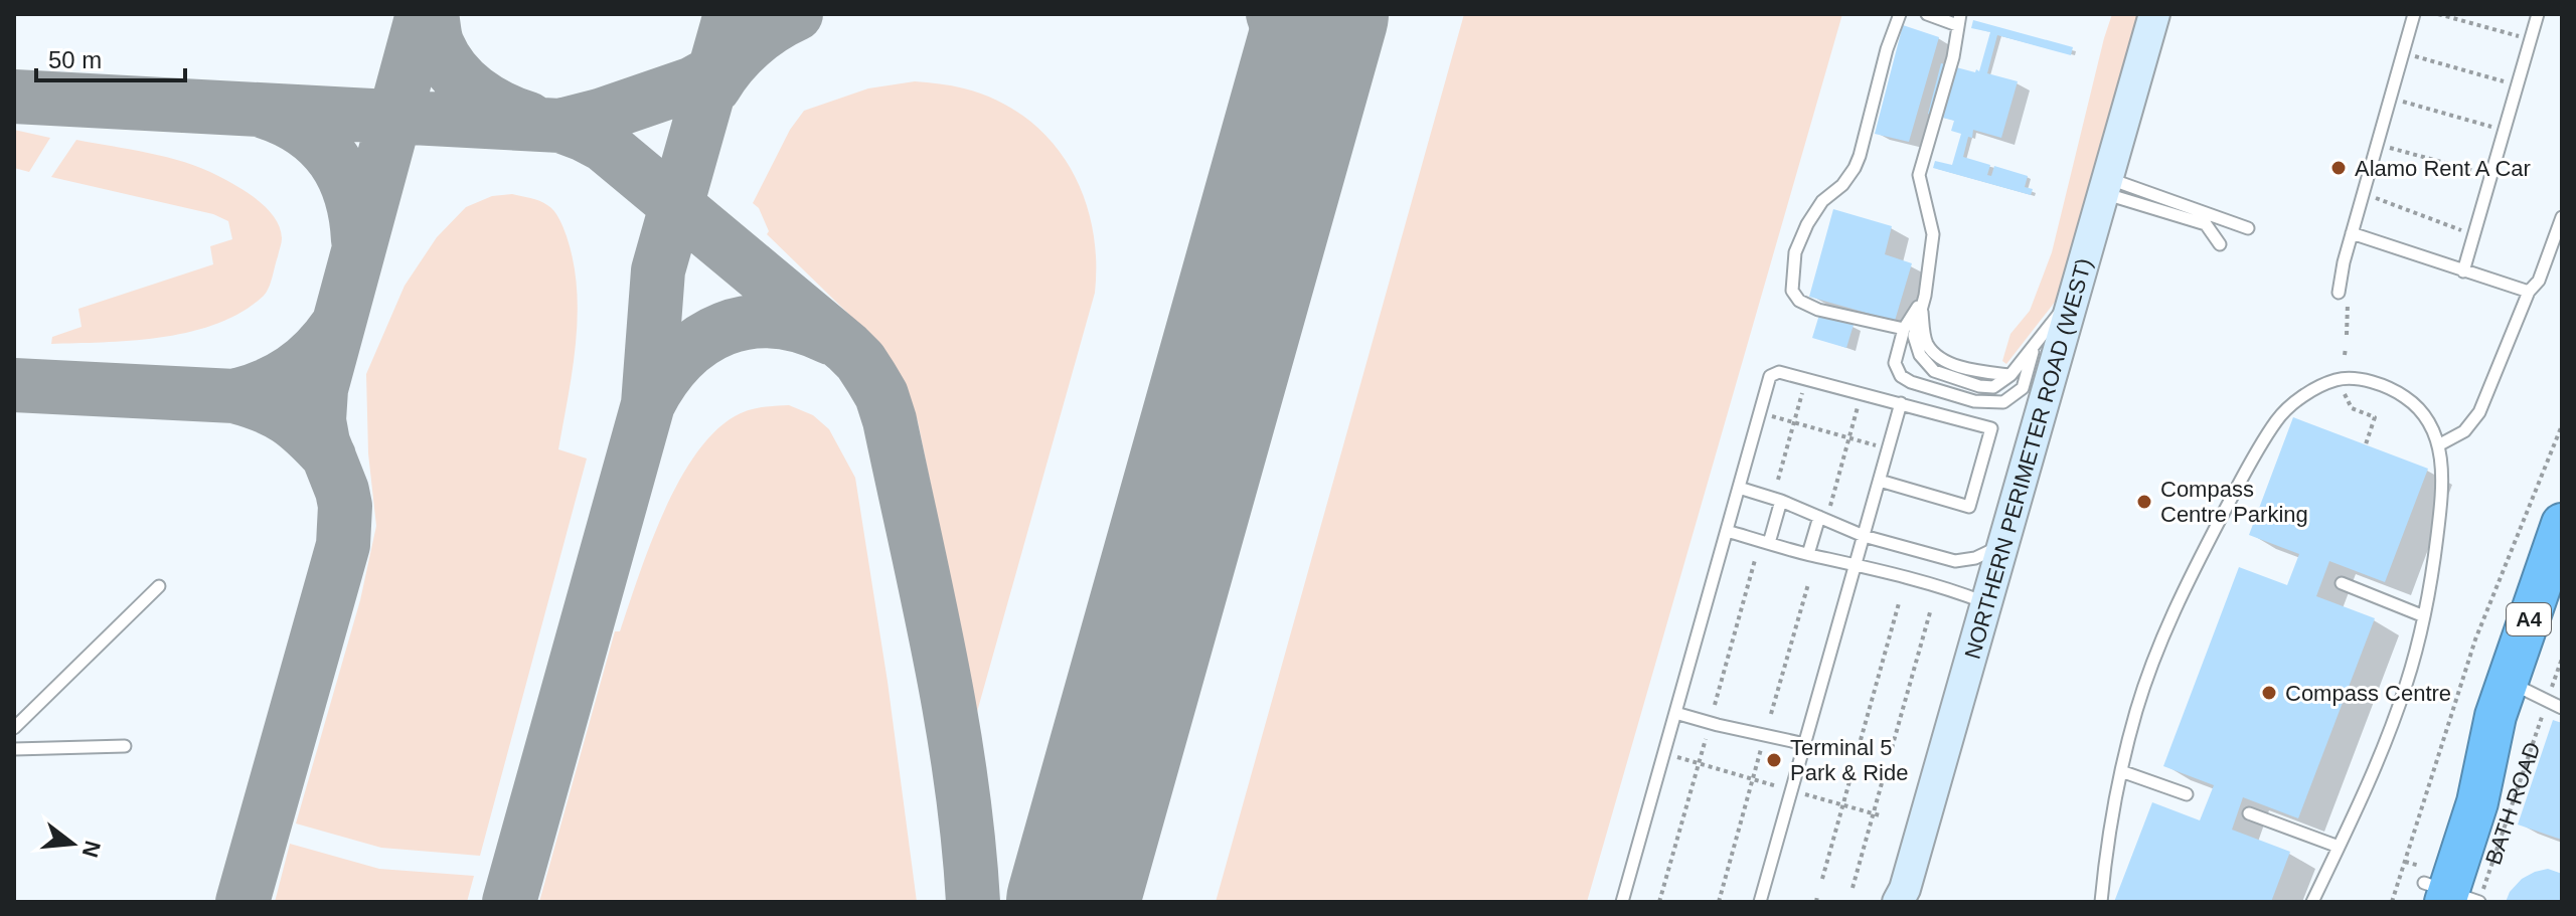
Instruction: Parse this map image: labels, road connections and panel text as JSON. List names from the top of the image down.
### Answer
{
  "streets": {
    "highway": ["A4", "BATH ROAD"],
    "street": ["NORTHERN PERIMETER ROAD (WEST)"]
  },
  "places": [
    "Alamo Rent A Car",
    "Compass Centre Parking",
    "Compass Centre",
    "Terminal 5 Park & Ride"
  ],
  "scale_bar": "50 m",
  "north": "right"
}
